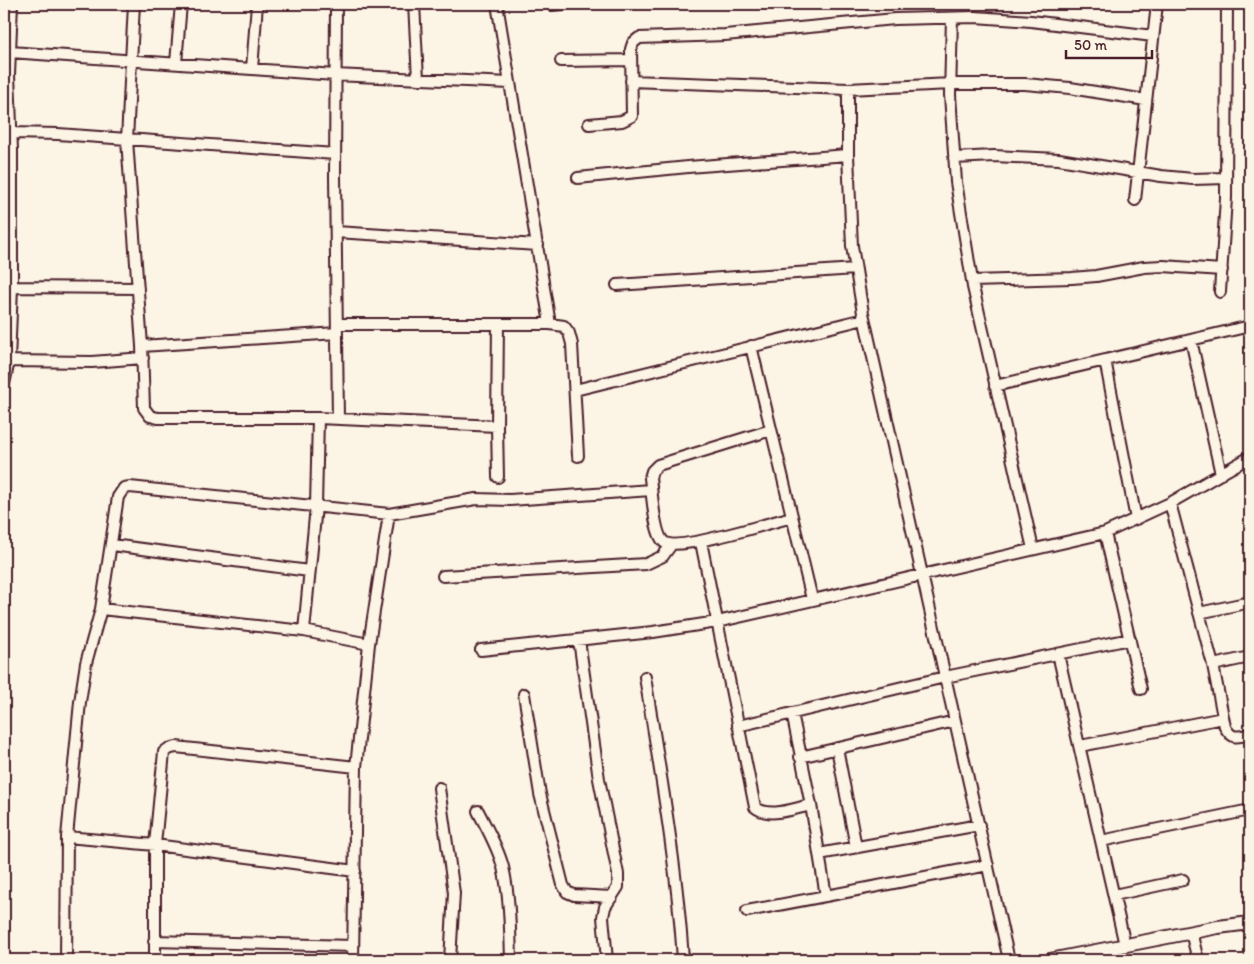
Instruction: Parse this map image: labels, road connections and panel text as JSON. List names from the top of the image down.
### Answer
{
  "scale_bar": "50 m"
}
